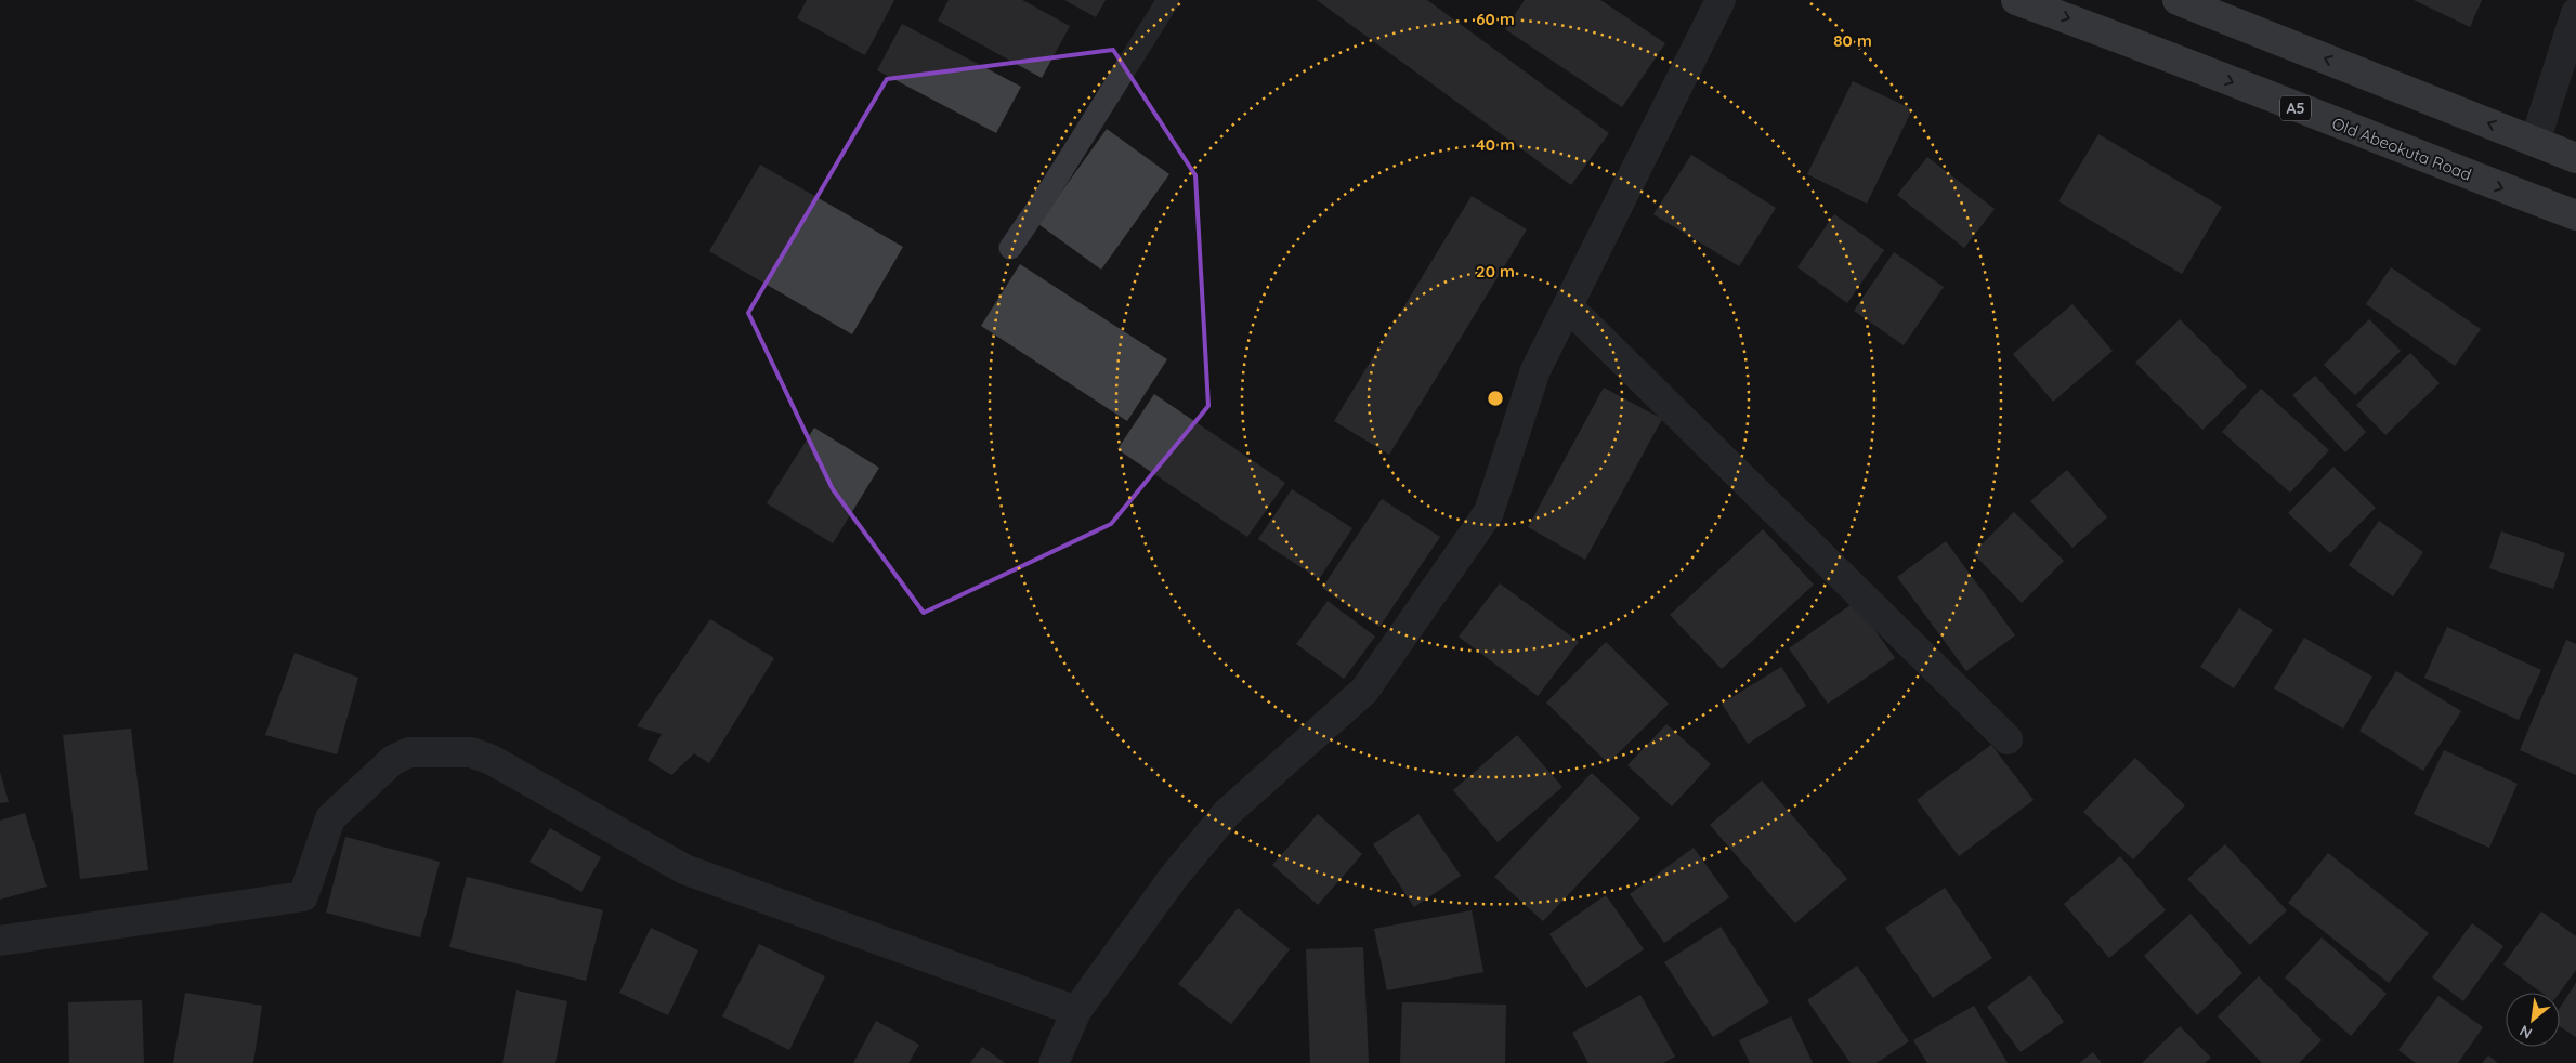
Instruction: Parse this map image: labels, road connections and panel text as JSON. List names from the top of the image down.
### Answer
{
  "streets": {
    "highway": ["A5", "Old Abeokuta Road"]
  },
  "north": "bottom left",
  "rings": [
    "60 m",
    "80 m",
    "40 m",
    "20 m"
  ]
}
